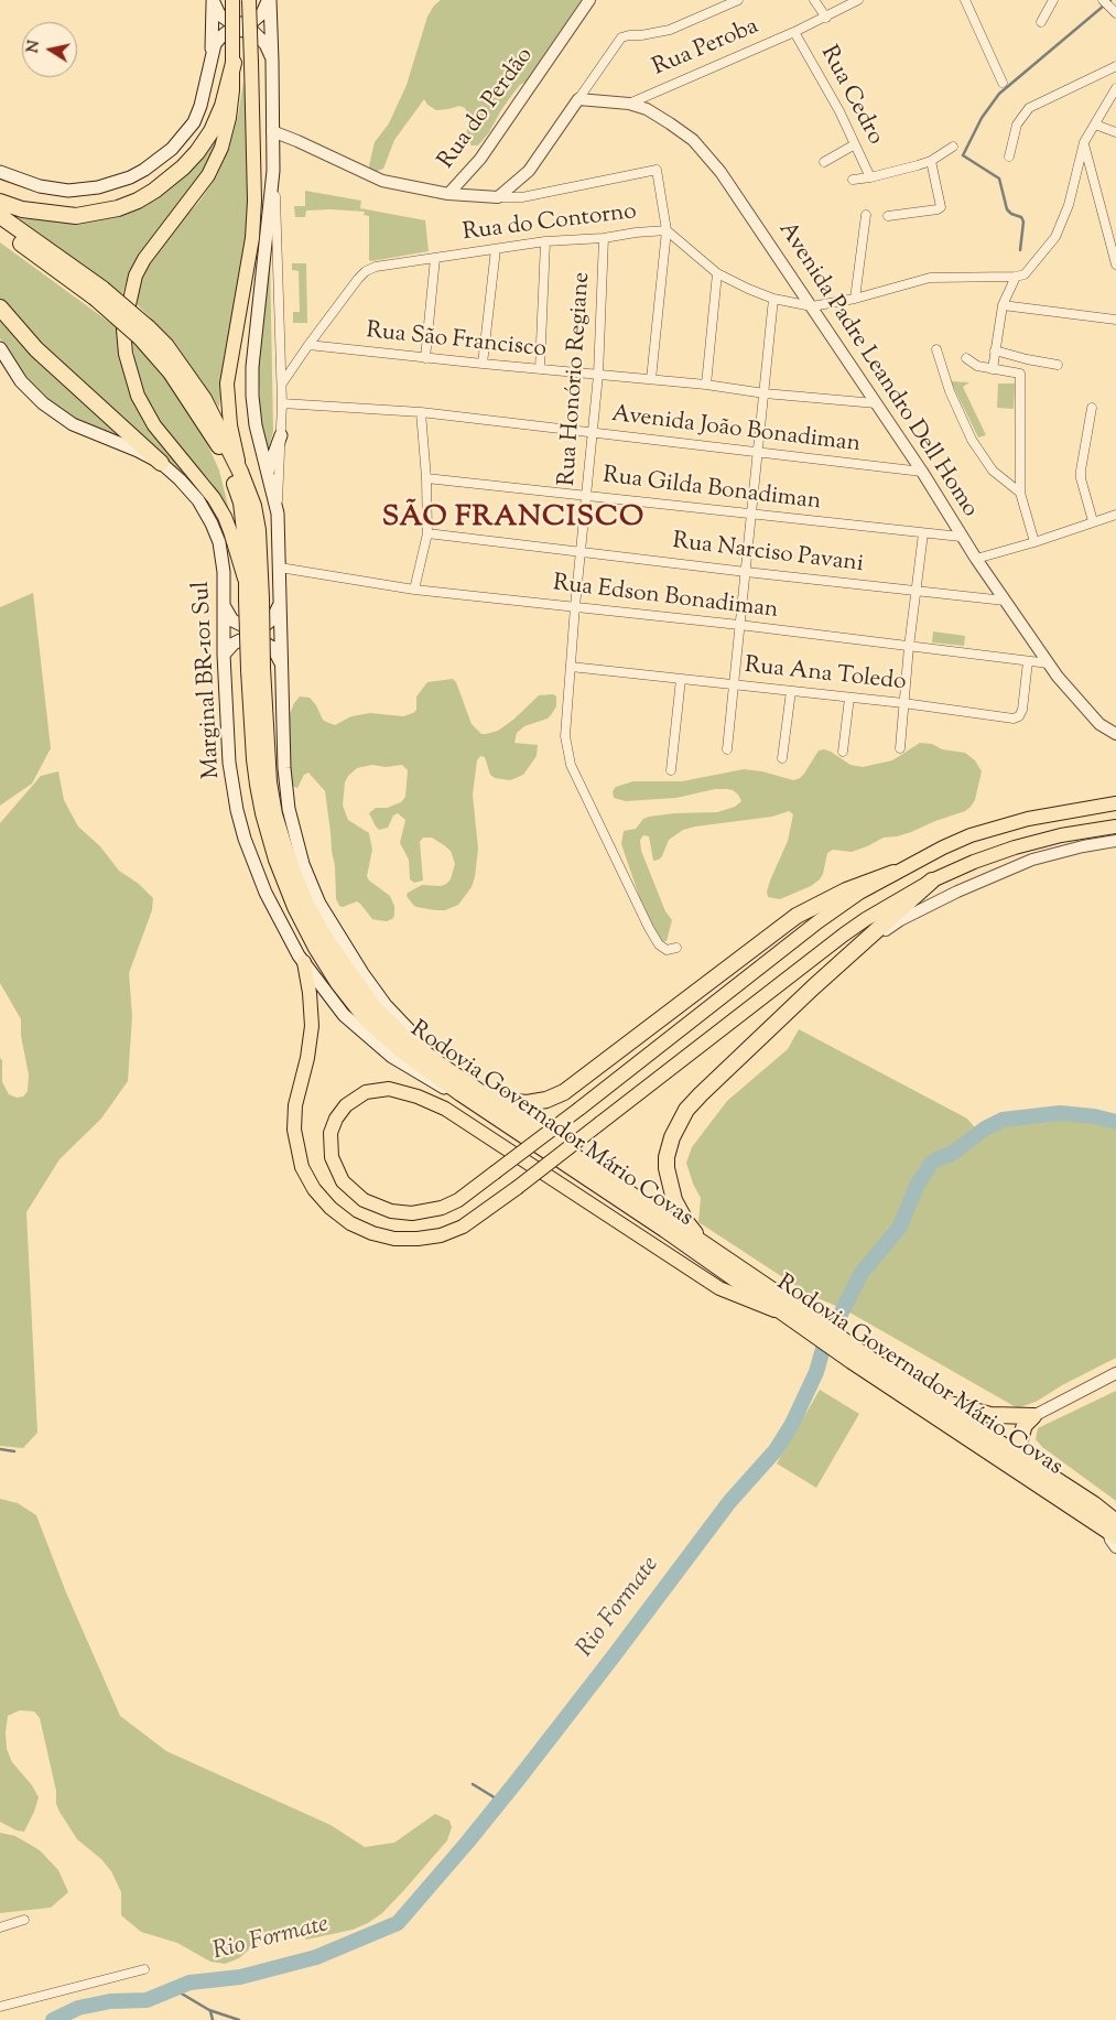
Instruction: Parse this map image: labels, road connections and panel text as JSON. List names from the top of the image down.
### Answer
{
  "streets": {
    "highway": ["Rodovia Governador Mário Covas"],
    "main road": ["Marginal BR-101 Sul"],
    "street": [
      "Rua Peroba",
      "Rua Cedro",
      "Rua do Perdão",
      "Rua do Contorno",
      "Rua São Francisco",
      "Avenida Padre Leandro Dell Homo",
      "Rua Honório Regiane",
      "Avenida João Bonadiman",
      "Rua Gilda Bonadiman",
      "Rua Narciso Pavani",
      "Rua Edson Bonadiman",
      "Rua Ana Toledo"
    ]
  },
  "crossings": [
    ["Rua Peroba", "Rua Cedro"],
    ["Rua Peroba", "Avenida Padre Leandro Dell Homo"],
    ["Rua do Contorno", "Rua São Francisco"],
    ["Rua do Contorno", "Avenida Padre Leandro Dell Homo"],
    ["Rua do Contorno", "Rua Honório Regiane"],
    ["Rua São Francisco", "Avenida Padre Leandro Dell Homo"],
    ["Rua São Francisco", "Rua Honório Regiane"],
    ["Avenida Padre Leandro Dell Homo", "Avenida João Bonadiman"],
    ["Avenida Padre Leandro Dell Homo", "Rua Gilda Bonadiman"],
    ["Avenida Padre Leandro Dell Homo", "Rua Narciso Pavani"],
    ["Avenida Padre Leandro Dell Homo", "Rua Edson Bonadiman"],
    ["Rua Honório Regiane", "Avenida João Bonadiman"],
    ["Rua Honório Regiane", "Rua Gilda Bonadiman"],
    ["Rua Honório Regiane", "Rua Narciso Pavani"],
    ["Rua Honório Regiane", "Rua Edson Bonadiman"],
    ["Rua Honório Regiane", "Rua Ana Toledo"],
    ["Rua Edson Bonadiman", "Rua Ana Toledo"],
    ["Marginal BR-101 Sul", "Rodovia Governador Mário Covas"]
  ],
  "districts": ["SÃO FRANCISCO"],
  "water": ["Rio Formate"],
  "north": "left"
}
